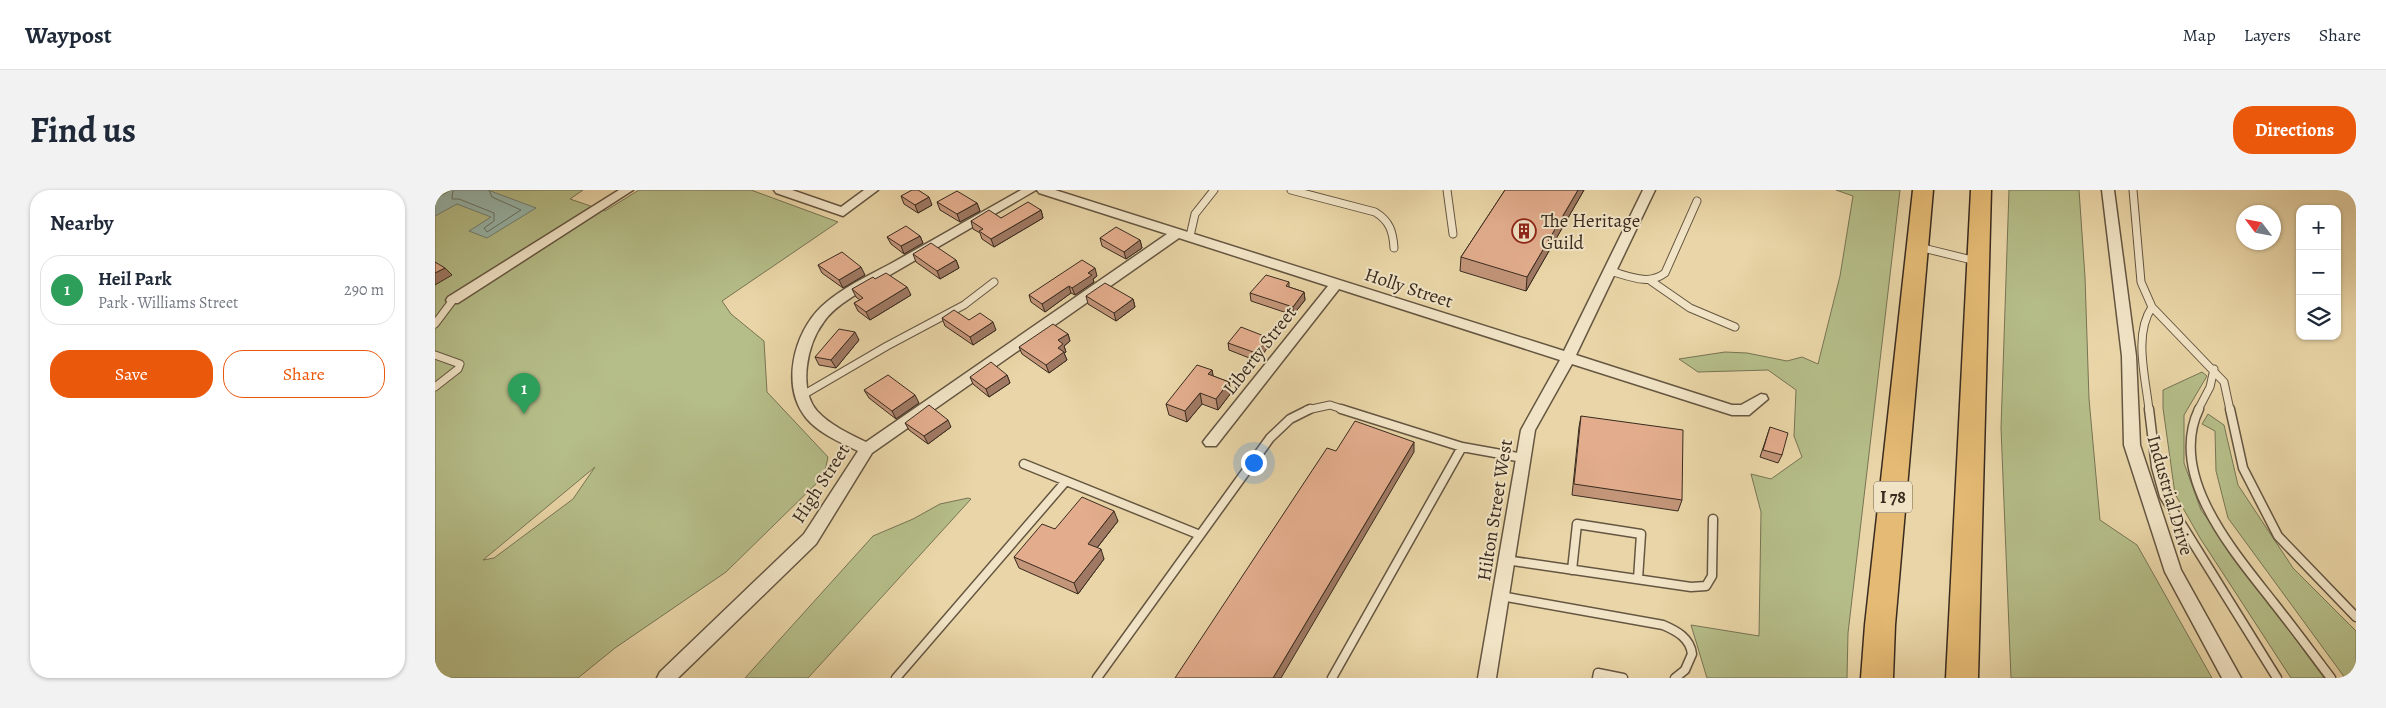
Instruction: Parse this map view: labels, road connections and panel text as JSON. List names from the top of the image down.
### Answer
{
  "streets": {
    "highway": ["I 78"],
    "street": [
      "Holly Street",
      "Liberty Street",
      "High Street",
      "Industrial Drive",
      "Hilton Street West"
    ]
  },
  "crossings": [
    ["Holly Street", "Liberty Street"],
    ["Holly Street", "High Street"],
    ["Holly Street", "Hilton Street West"]
  ],
  "places": {
    "building": ["The Heritage Guild"]
  },
  "north": "top left",
  "page": {
    "header": "Waypost",
    "nav": ["Map", "Layers", "Share"],
    "title": "Find us",
    "buttons": [
      "Directions",
      ["Save", "Share"]
    ],
    "heading": "Nearby",
    "map_buttons": ["+", "−"],
    "list": [
      {
        "mark": "1",
        "name": "Heil Park",
        "note": "Park · Williams Street",
        "value": "290 m"
      }
    ],
    "pins": "1"
  }
}
